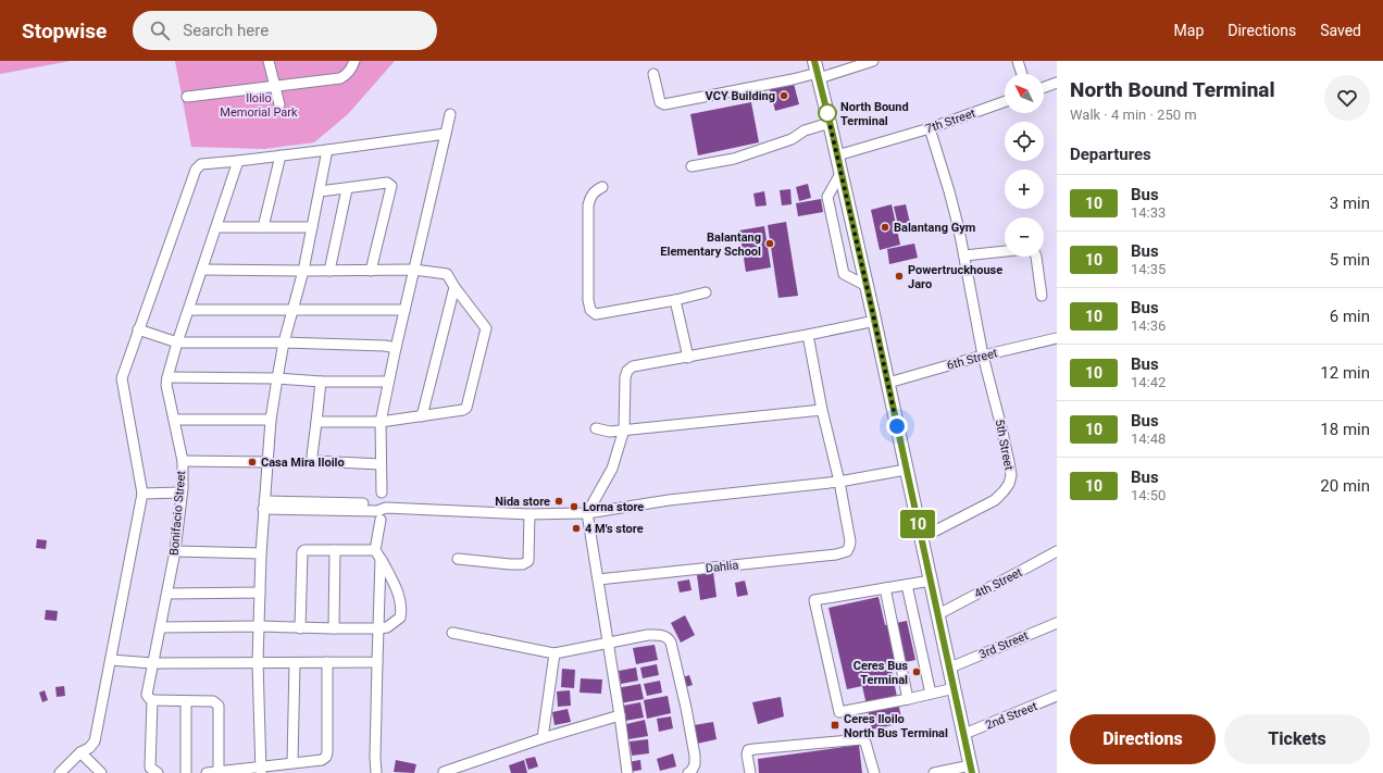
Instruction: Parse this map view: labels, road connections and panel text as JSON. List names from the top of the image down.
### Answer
{
  "streets": {
    "street": [
      "7th Street",
      "6th Street",
      "5th Street",
      "Bonifacio Street",
      "Dahlia",
      "4th Street",
      "3rd Street",
      "2nd Street"
    ]
  },
  "crossings": [
    ["7th Street", "5th Street"],
    ["6th Street", "5th Street"]
  ],
  "parks": ["Iloilo Memorial Park"],
  "places": {
    "other": [
      "VCY Building",
      "North Bound Terminal",
      "Balantang Gym",
      "Balantang Elementary School",
      "Powertruckhouse Jaro",
      "Casa Mira Iloilo",
      "Nida store",
      "Lorna store",
      "4 M's store",
      "Ceres Bus Terminal"
    ],
    "transit": ["Ceres Iloilo North Bus Terminal"]
  },
  "lines": ["bus line 10"],
  "north": "top left",
  "page": {
    "header": "Stopwise",
    "search": "Search here",
    "nav": ["Map", "Directions", "Saved"],
    "on_map": "10",
    "heading": [
      ["North Bound Terminal", "Walk · 4 min · 250 m"],
      "Departures"
    ],
    "map_buttons": ["+", "−"],
    "list": [
      {
        "mark": "10",
        "name": "Bus",
        "note": "14:33",
        "value": "3 min"
      },
      {
        "mark": "10",
        "name": "Bus",
        "note": "14:35",
        "value": "5 min"
      },
      {
        "mark": "10",
        "name": "Bus",
        "note": "14:36",
        "value": "6 min"
      },
      {
        "mark": "10",
        "name": "Bus",
        "note": "14:42",
        "value": "12 min"
      },
      {
        "mark": "10",
        "name": "Bus",
        "note": "14:48",
        "value": "18 min"
      },
      {
        "mark": "10",
        "name": "Bus",
        "note": "14:50",
        "value": "20 min"
      }
    ],
    "buttons": ["Directions", "Tickets"]
  }
}
